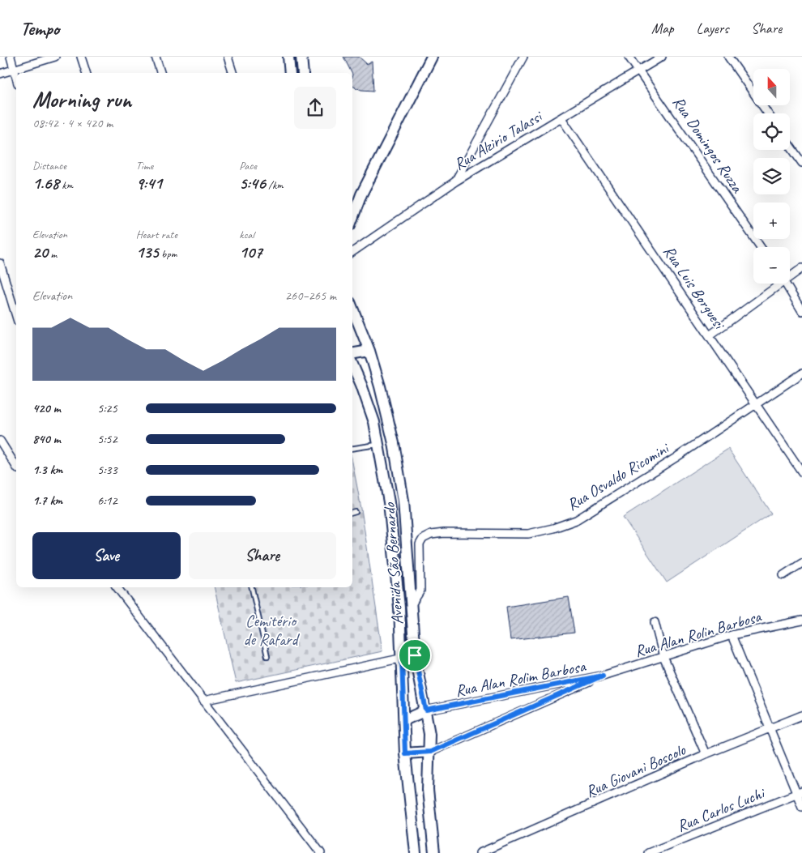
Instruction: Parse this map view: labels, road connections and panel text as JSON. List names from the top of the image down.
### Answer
{
  "streets": {
    "main road": ["Avenida São Bernardo"],
    "street": [
      "Rua Alzirio Talassi",
      "Rua Domingos Ruzza",
      "Rua Luis Borguesi",
      "Rua Osvaldo Ricomini",
      "Rua Alan Rolin Barbosa",
      "Rua Alan Rolim Barbosa",
      "Rua Giovani Boscolo",
      "Rua Carlos Luchi"
    ]
  },
  "crossings": [
    ["Rua Alzirio Talassi", "Rua Domingos Ruzza"],
    ["Rua Alzirio Talassi", "Rua Luis Borguesi"],
    ["Rua Luis Borguesi", "Rua Osvaldo Ricomini"],
    ["Rua Osvaldo Ricomini", "Avenida São Bernardo"],
    ["Avenida São Bernardo", "Rua Alan Rolim Barbosa"],
    ["Rua Alan Rolin Barbosa", "Rua Alan Rolim Barbosa"]
  ],
  "parks": ["Cemitério de Rafard"],
  "north": "top",
  "page": {
    "header": "Tempo",
    "nav": ["Map", "Layers", "Share"],
    "map_buttons": ["+", "−"],
    "heading": ["Morning run", "08:42 · 4 × 420 m"],
    "stats": [
      ["Distance", "1.68 km"],
      ["Time", "9:41"],
      ["Pace", "5:46 /km"],
      ["Elevation", "20 m"],
      ["Heart rate", "135 bpm"],
      ["kcal", "107"]
    ],
    "chart": ["Elevation", "260–265 m"],
    "list": [
      {
        "name": "420 m",
        "note": "5:25"
      },
      {
        "name": "840 m",
        "note": "5:52"
      },
      {
        "name": "1.3 km",
        "note": "5:33"
      },
      {
        "name": "1.7 km",
        "note": "6:12"
      }
    ],
    "buttons": ["Save", "Share"]
  }
}
